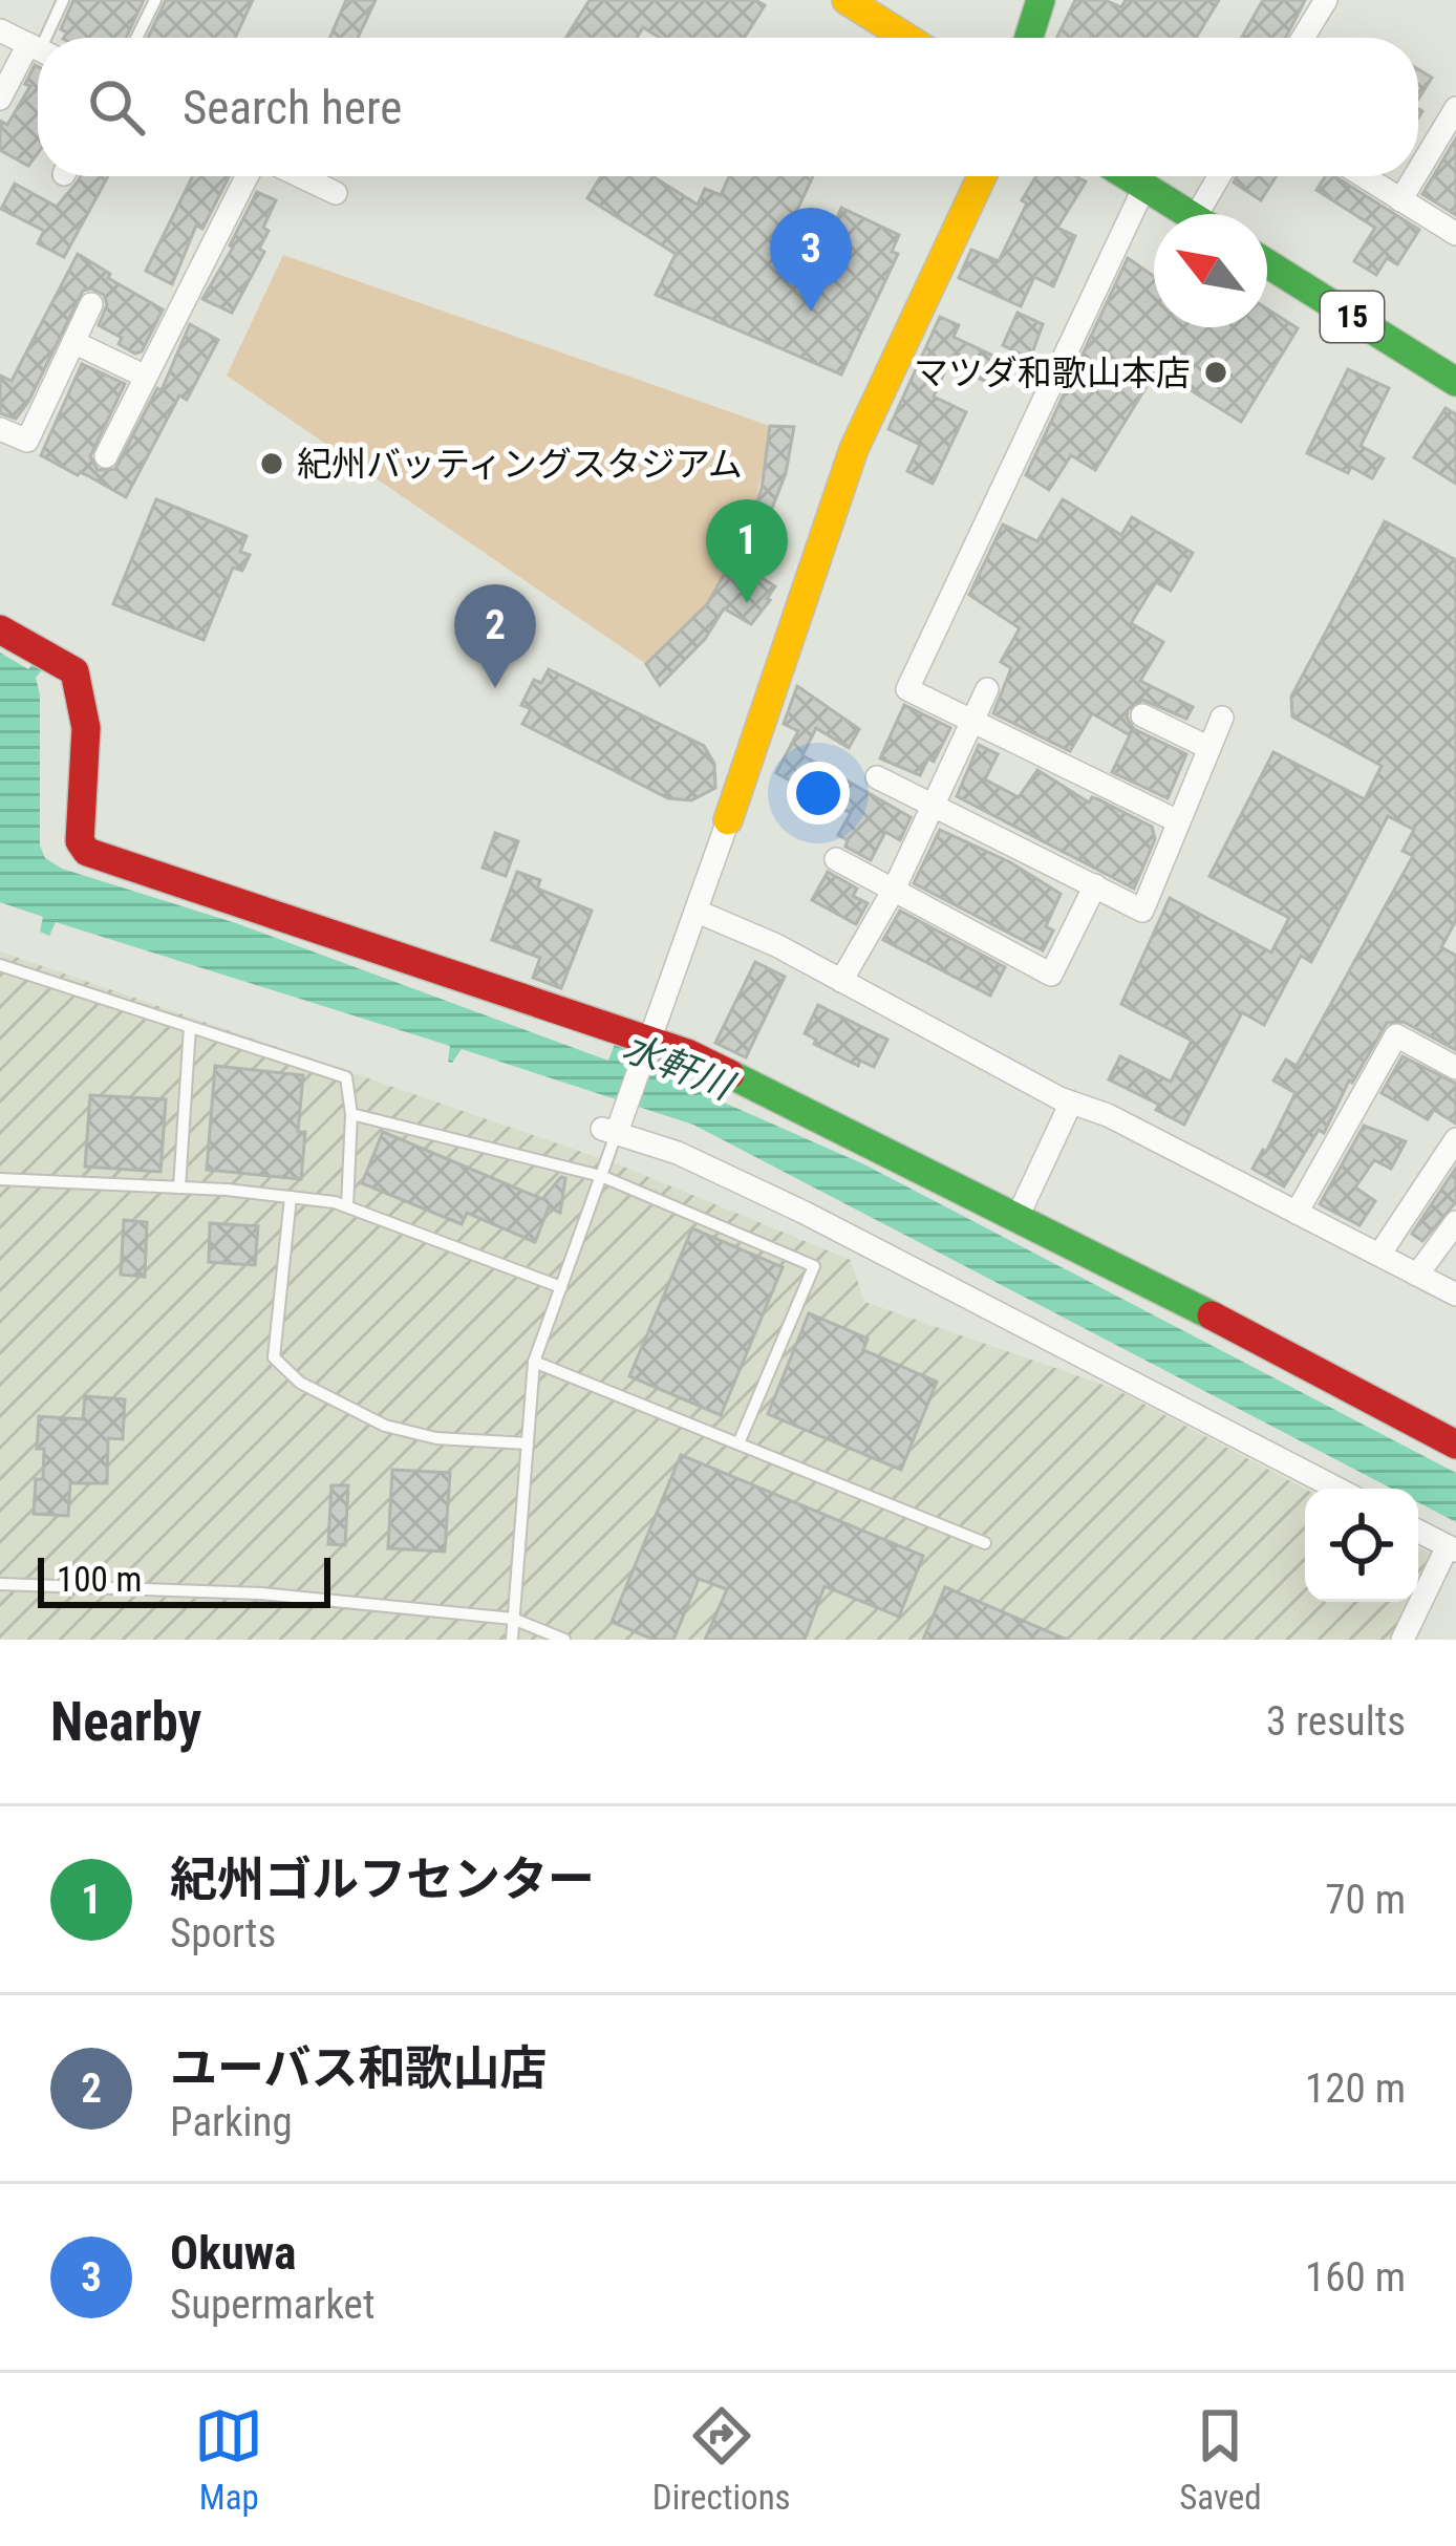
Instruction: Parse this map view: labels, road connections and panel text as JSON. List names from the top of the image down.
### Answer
{
  "streets": {
    "street": ["15"]
  },
  "water": ["水軒川"],
  "places": ["マツダ和歌山本店", "紀州バッティングスタジアム"],
  "scale_bar": "100 m",
  "north": "top left",
  "page": {
    "search": "Search here",
    "pins": ["3", "1", "2"],
    "scale": "100 m",
    "heading": ["Nearby", "3 results"],
    "list": [
      {
        "mark": "1",
        "name": "紀州ゴルフセンター",
        "note": "Sports",
        "value": "70 m"
      },
      {
        "mark": "2",
        "name": "ユーバス和歌山店",
        "note": "Parking",
        "value": "120 m"
      },
      {
        "mark": "3",
        "name": "Okuwa",
        "note": "Supermarket",
        "value": "160 m"
      }
    ],
    "nav": ["Map", "Directions", "Saved"]
  }
}
